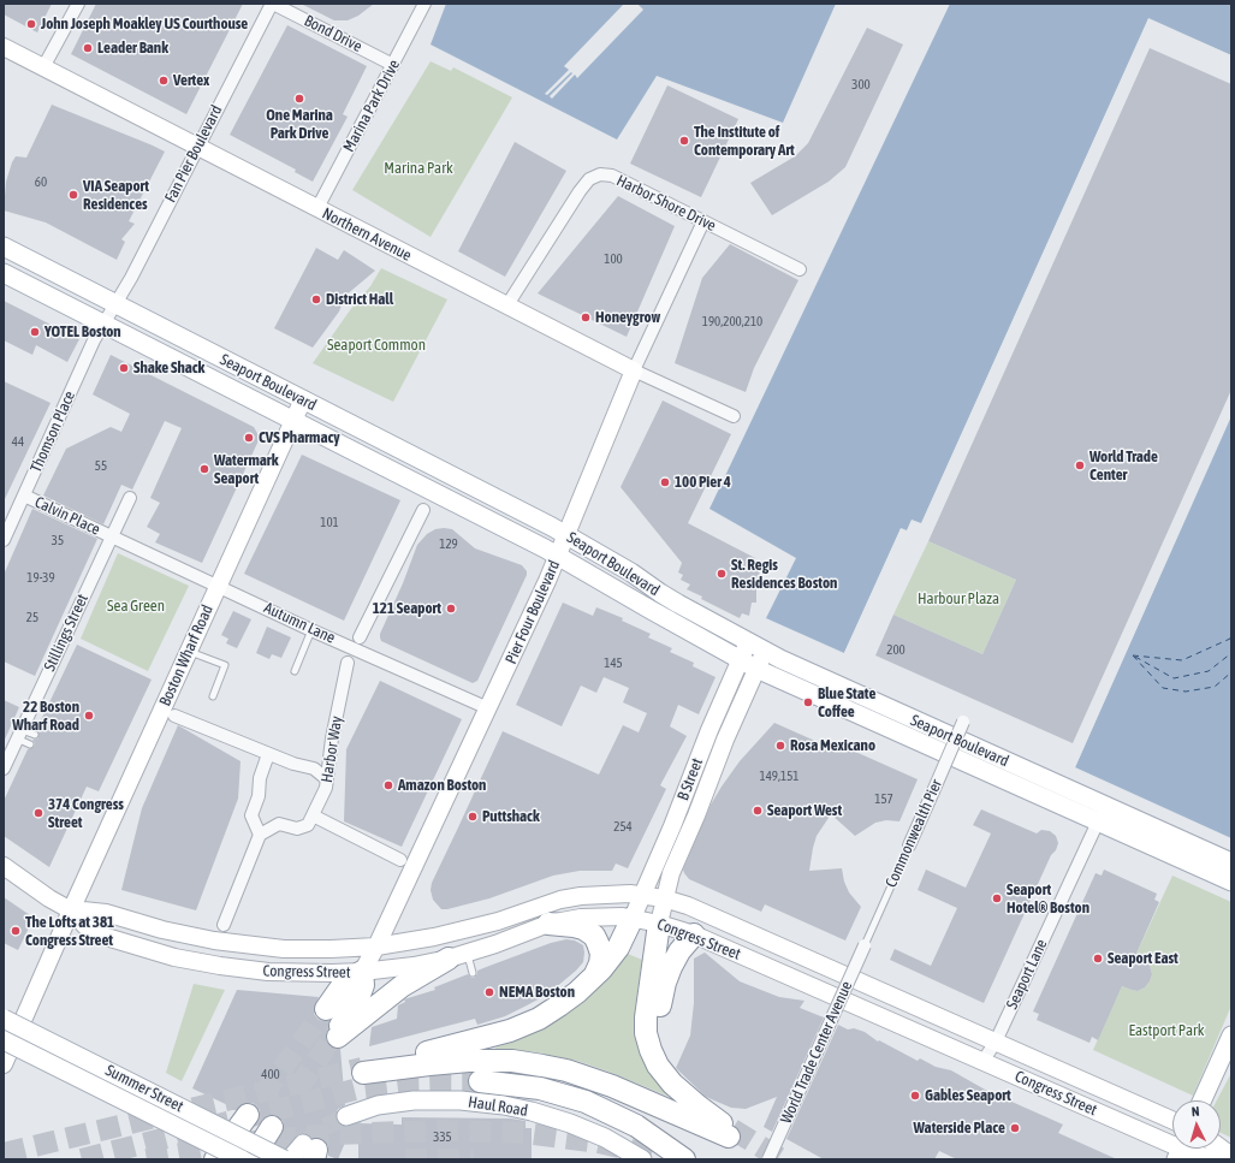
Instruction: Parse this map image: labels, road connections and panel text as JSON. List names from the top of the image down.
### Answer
{
  "streets": {
    "main road": [
      "Northern Avenue",
      "Seaport Boulevard",
      "Pier Four Boulevard",
      "Boston Wharf Road",
      "B Street",
      "Congress Street",
      "Summer Street",
      "Haul Road"
    ],
    "street": [
      "Bond Drive",
      "Marina Park Drive",
      "Fan Pier Boulevard",
      "Harbor Shore Drive",
      "Thomson Place",
      "Calvin Place",
      "Autumn Lane",
      "Stillings Street",
      "Harbor Way",
      "Commonwealth Pier",
      "Seaport Lane",
      "World Trade Center Avenue"
    ]
  },
  "crossings": [
    ["Bond Drive", "Marina Park Drive"],
    ["Bond Drive", "Fan Pier Boulevard"],
    ["Marina Park Drive", "Northern Avenue"],
    ["Fan Pier Boulevard", "Northern Avenue"],
    ["Fan Pier Boulevard", "Seaport Boulevard"],
    ["Fan Pier Boulevard", "Thomson Place"],
    ["Harbor Shore Drive", "Northern Avenue"],
    ["Harbor Shore Drive", "Pier Four Boulevard"],
    ["Northern Avenue", "Pier Four Boulevard"],
    ["Seaport Boulevard", "Thomson Place"],
    ["Seaport Boulevard", "Pier Four Boulevard"],
    ["Seaport Boulevard", "Boston Wharf Road"],
    ["Seaport Boulevard", "B Street"],
    ["Seaport Boulevard", "Seaport Lane"],
    ["Thomson Place", "Calvin Place"],
    ["Calvin Place", "Autumn Lane"],
    ["Calvin Place", "Stillings Street"],
    ["Pier Four Boulevard", "Autumn Lane"],
    ["Pier Four Boulevard", "Congress Street"],
    ["Autumn Lane", "Stillings Street"],
    ["Autumn Lane", "Boston Wharf Road"],
    ["Boston Wharf Road", "Congress Street"],
    ["Boston Wharf Road", "Summer Street"],
    ["B Street", "Congress Street"],
    ["Commonwealth Pier", "World Trade Center Avenue"],
    ["Congress Street", "Seaport Lane"]
  ],
  "parks": [
    "Marina Park",
    "Seaport Common",
    "Harbour Plaza",
    "Sea Green",
    "Eastport Park"
  ],
  "places": [
    "John Joseph Moakley US Courthouse",
    "Leader Bank",
    "Vertex",
    "One Marina Park Drive",
    "The Institute of Contemporary Art",
    "VIA Seaport Residences",
    "District Hall",
    "Honeygrow",
    "YOTEL Boston",
    "Shake Shack",
    "CVS Pharmacy",
    "World Trade Center",
    "Watermark Seaport",
    "100 Pier 4",
    "St. Regis Residences Boston",
    "121 Seaport",
    "Blue State Coffee",
    "22 Boston Wharf Road",
    "Rosa Mexicano",
    "Amazon Boston",
    "Seaport West",
    "374 Congress Street",
    "Puttshack",
    "Seaport Hotel® Boston",
    "The Lofts at 381 Congress Street",
    "Seaport East",
    "NEMA Boston",
    "Gables Seaport",
    "Waterside Place"
  ],
  "house_numbers": [
    "300",
    "60",
    "100",
    "190,200,210",
    "44",
    "55",
    "101",
    "35",
    "129",
    "19-39",
    "25",
    "200",
    "145",
    "149,151",
    "157",
    "254",
    "400",
    "335"
  ],
  "north": "top"
}
